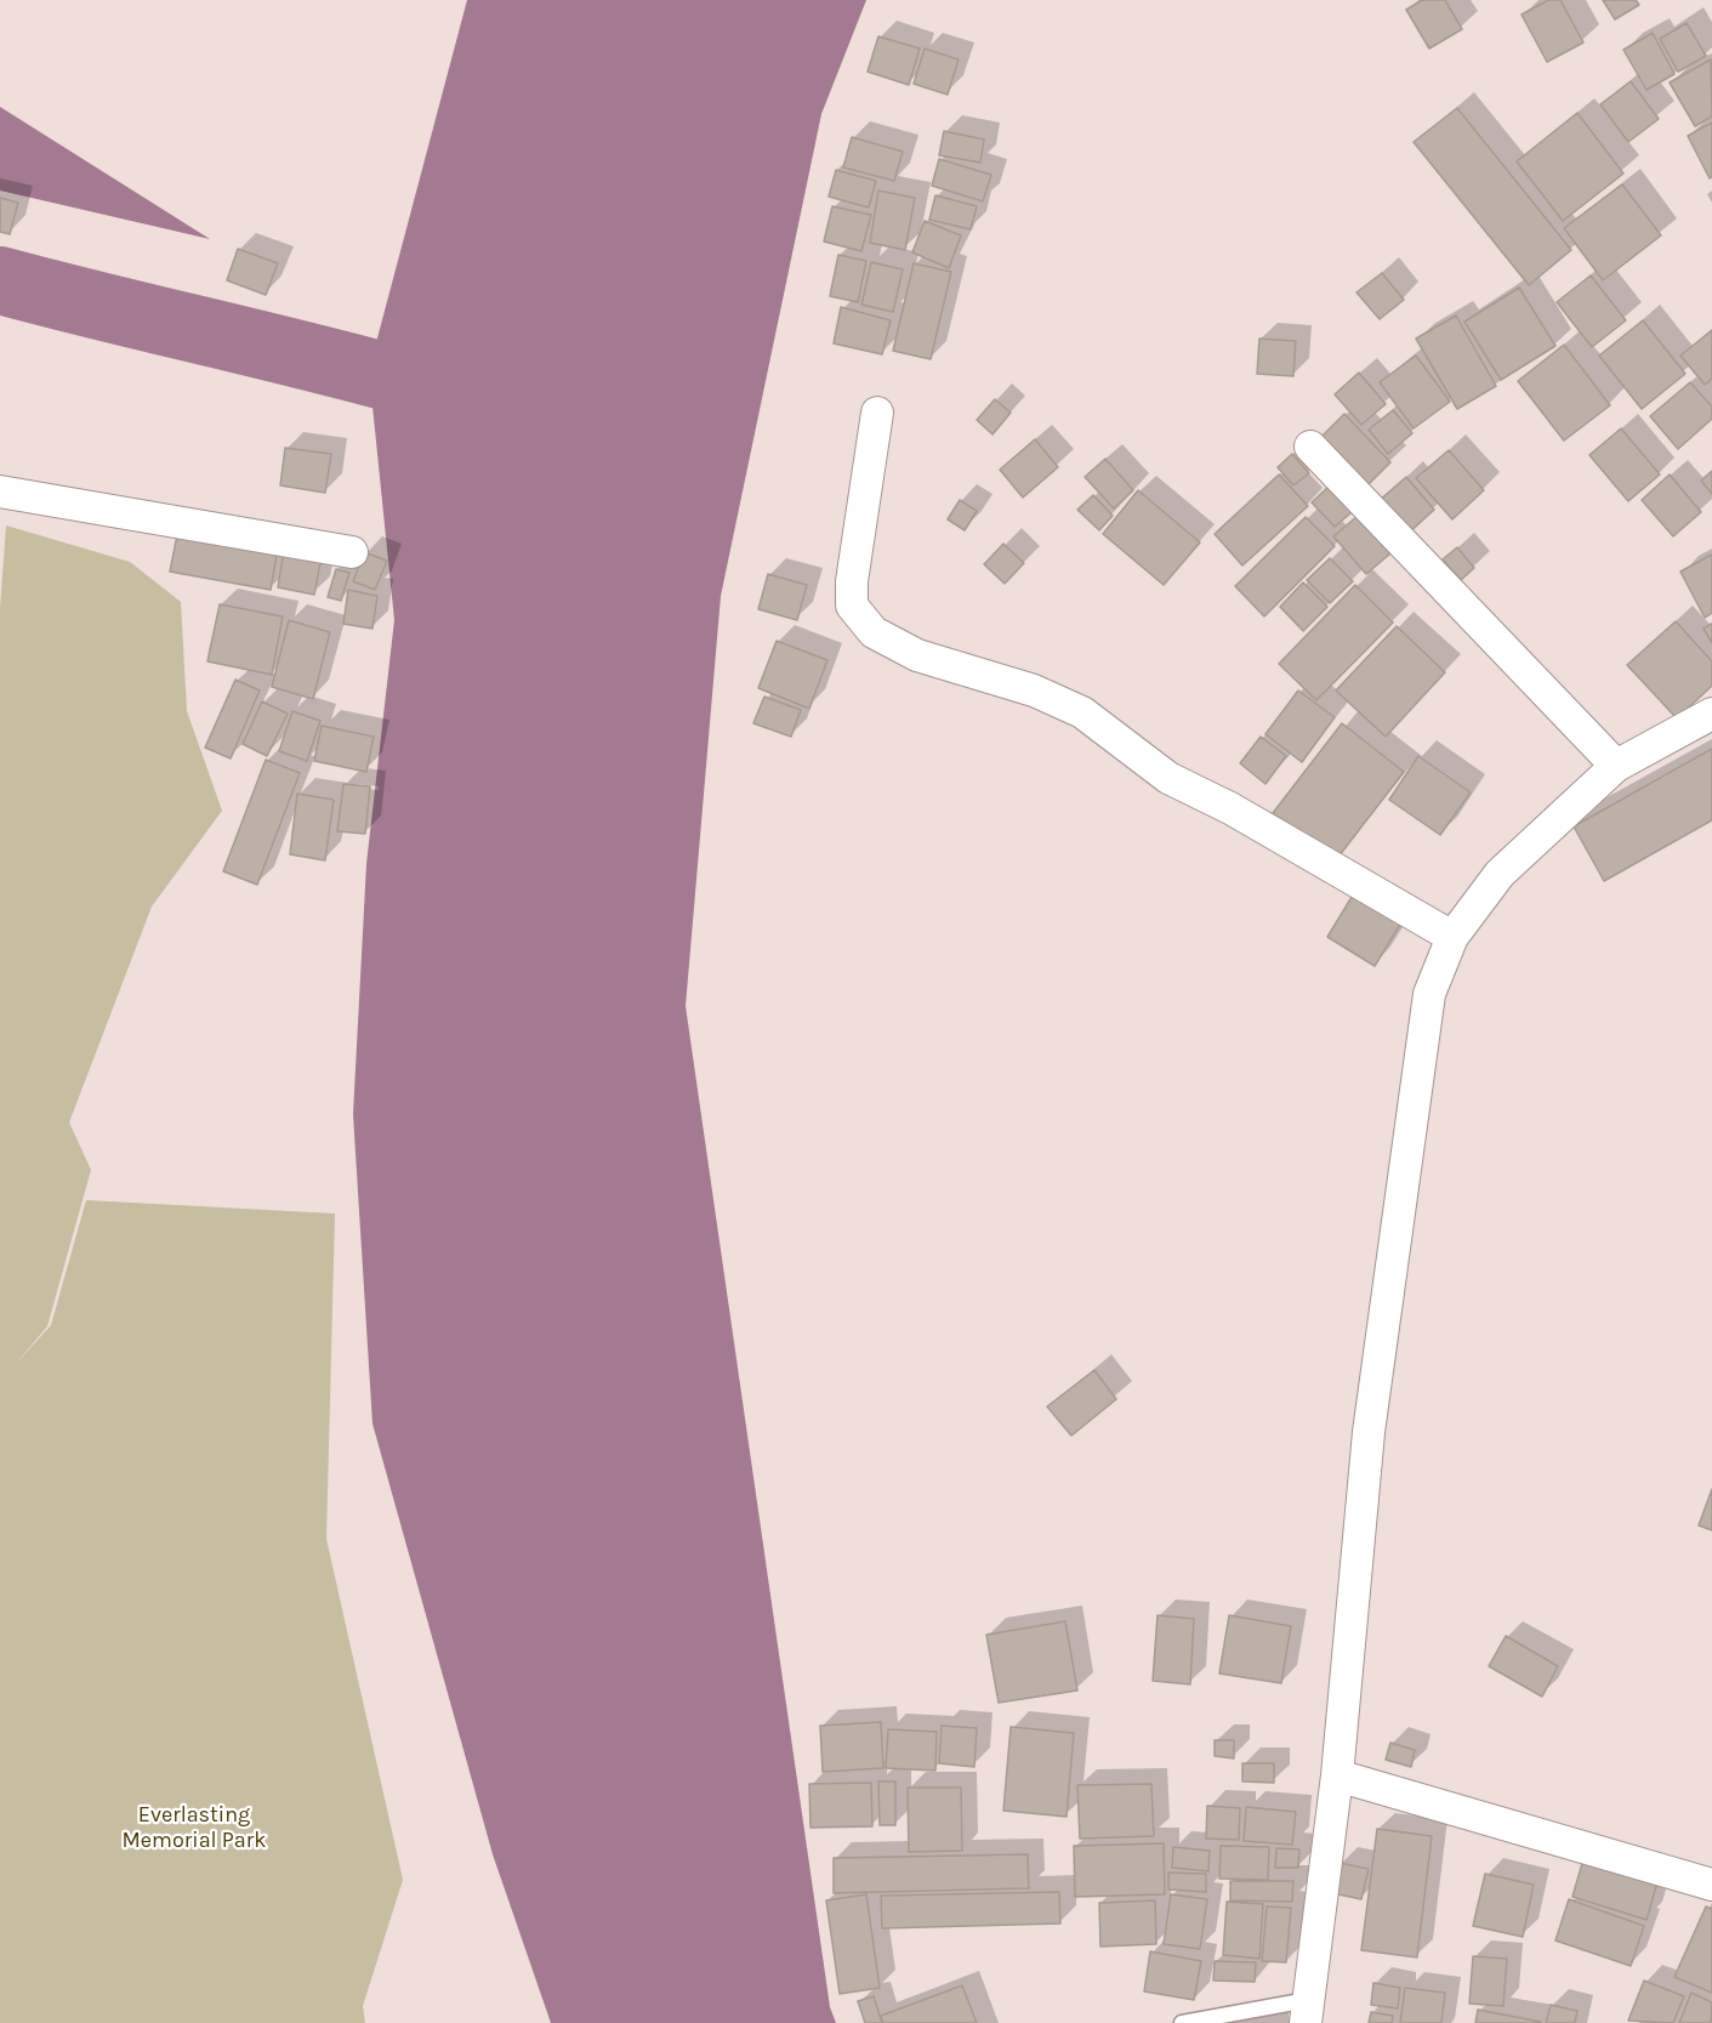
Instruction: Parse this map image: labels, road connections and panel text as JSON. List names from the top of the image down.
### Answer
{
  "parks": ["Everlasting Memorial Park"]
}
